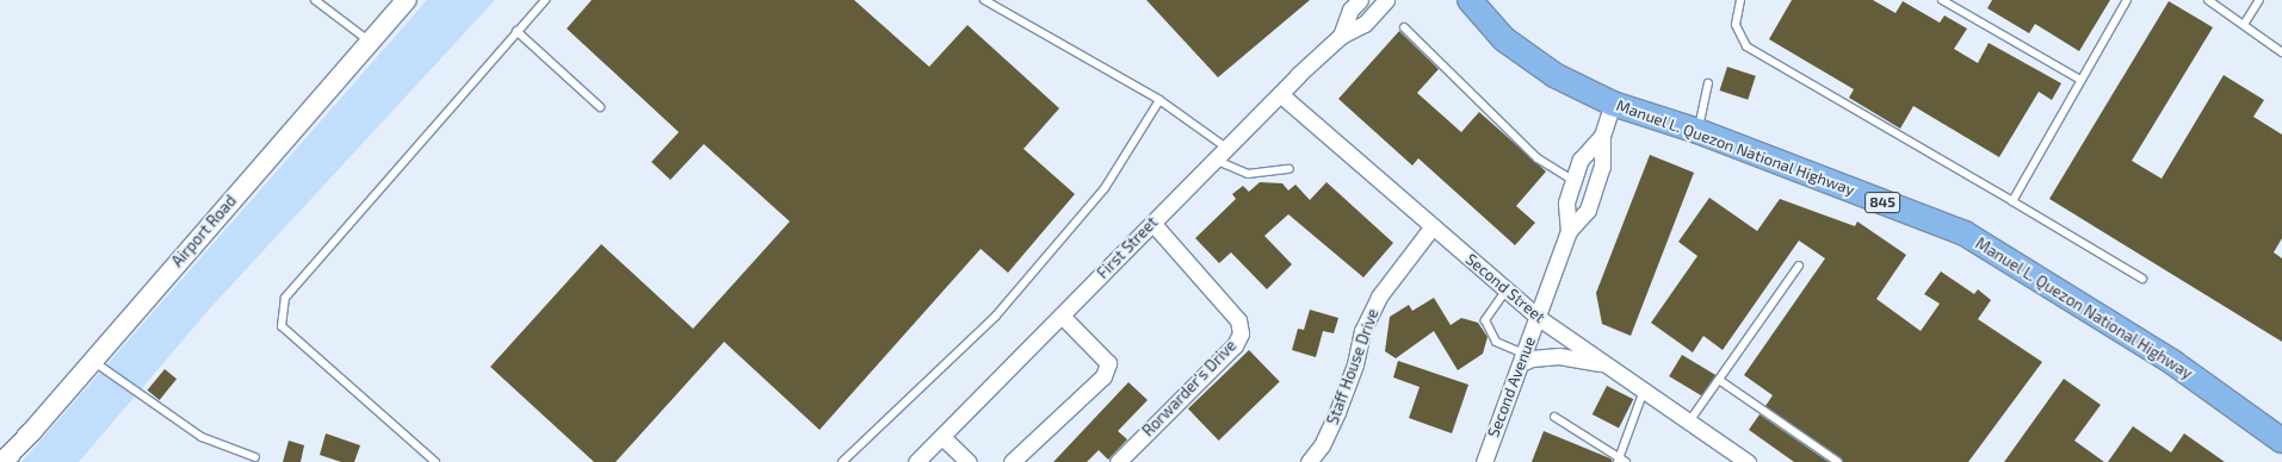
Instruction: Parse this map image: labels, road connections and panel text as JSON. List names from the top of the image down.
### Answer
{
  "streets": {
    "main road": ["Manuel L. Quezon National Highway", "845"],
    "street": [
      "Airport Road",
      "First Street",
      "Second Street",
      "Staff House Drive",
      "Second Avenue",
      "Rorwarder's Drive"
    ]
  },
  "crossings": [
    ["Manuel L. Quezon National Highway", "Second Avenue"],
    ["First Street", "Second Street"],
    ["First Street", "Rorwarder's Drive"],
    ["Second Street", "Staff House Drive"],
    ["Second Street", "Second Avenue"]
  ]
}
